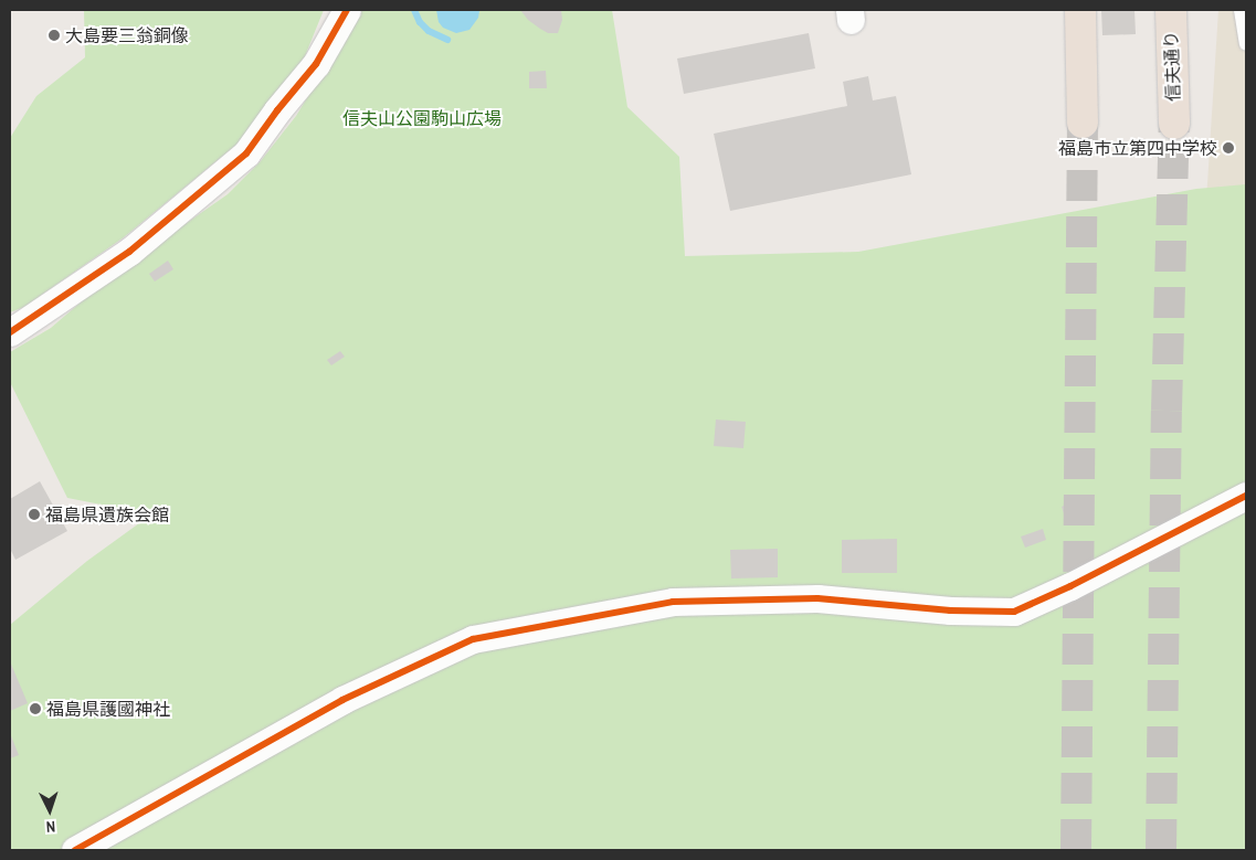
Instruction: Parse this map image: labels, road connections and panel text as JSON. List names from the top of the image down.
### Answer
{
  "streets": {
    "highway": ["信夫通り"]
  },
  "parks": ["信夫山公園駒山広場"],
  "places": [
    "大島要三翁銅像",
    "福島市立第四中学校",
    "福島県遺族会館",
    "福島県護國神社"
  ],
  "north": "bottom"
}
